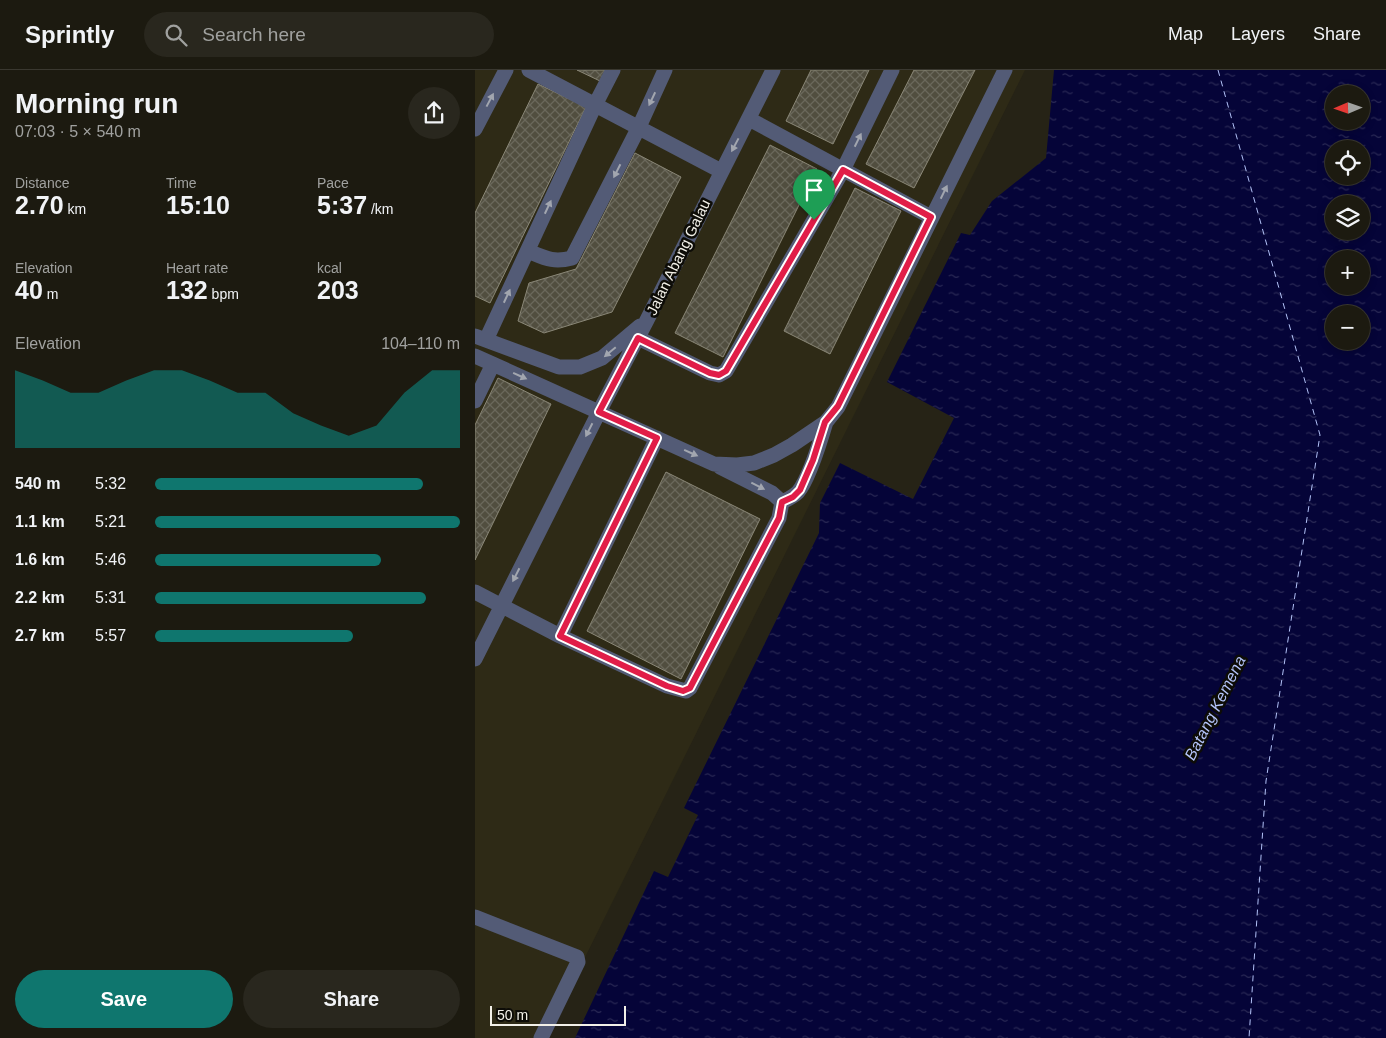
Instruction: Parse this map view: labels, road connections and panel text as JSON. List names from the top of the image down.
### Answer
{
  "streets": {
    "street": ["Jalan Abang Galau"]
  },
  "water": ["Batang Kemena"],
  "scale_bar": "50 m",
  "north": "left",
  "page": {
    "header": "Sprintly",
    "search": "Search here",
    "nav": ["Map", "Layers", "Share"],
    "heading": ["Morning run", "07:03 · 5 × 540 m"],
    "map_buttons": ["+", "−"],
    "stats": [
      ["Distance", "2.70 km"],
      ["Time", "15:10"],
      ["Pace", "5:37 /km"],
      ["Elevation", "40 m"],
      ["Heart rate", "132 bpm"],
      ["kcal", "203"]
    ],
    "chart": ["Elevation", "104–110 m"],
    "list": [
      {
        "name": "540 m",
        "note": "5:32"
      },
      {
        "name": "1.1 km",
        "note": "5:21"
      },
      {
        "name": "1.6 km",
        "note": "5:46"
      },
      {
        "name": "2.2 km",
        "note": "5:31"
      },
      {
        "name": "2.7 km",
        "note": "5:57"
      }
    ],
    "buttons": ["Save", "Share"],
    "scale": "50 m"
  }
}
